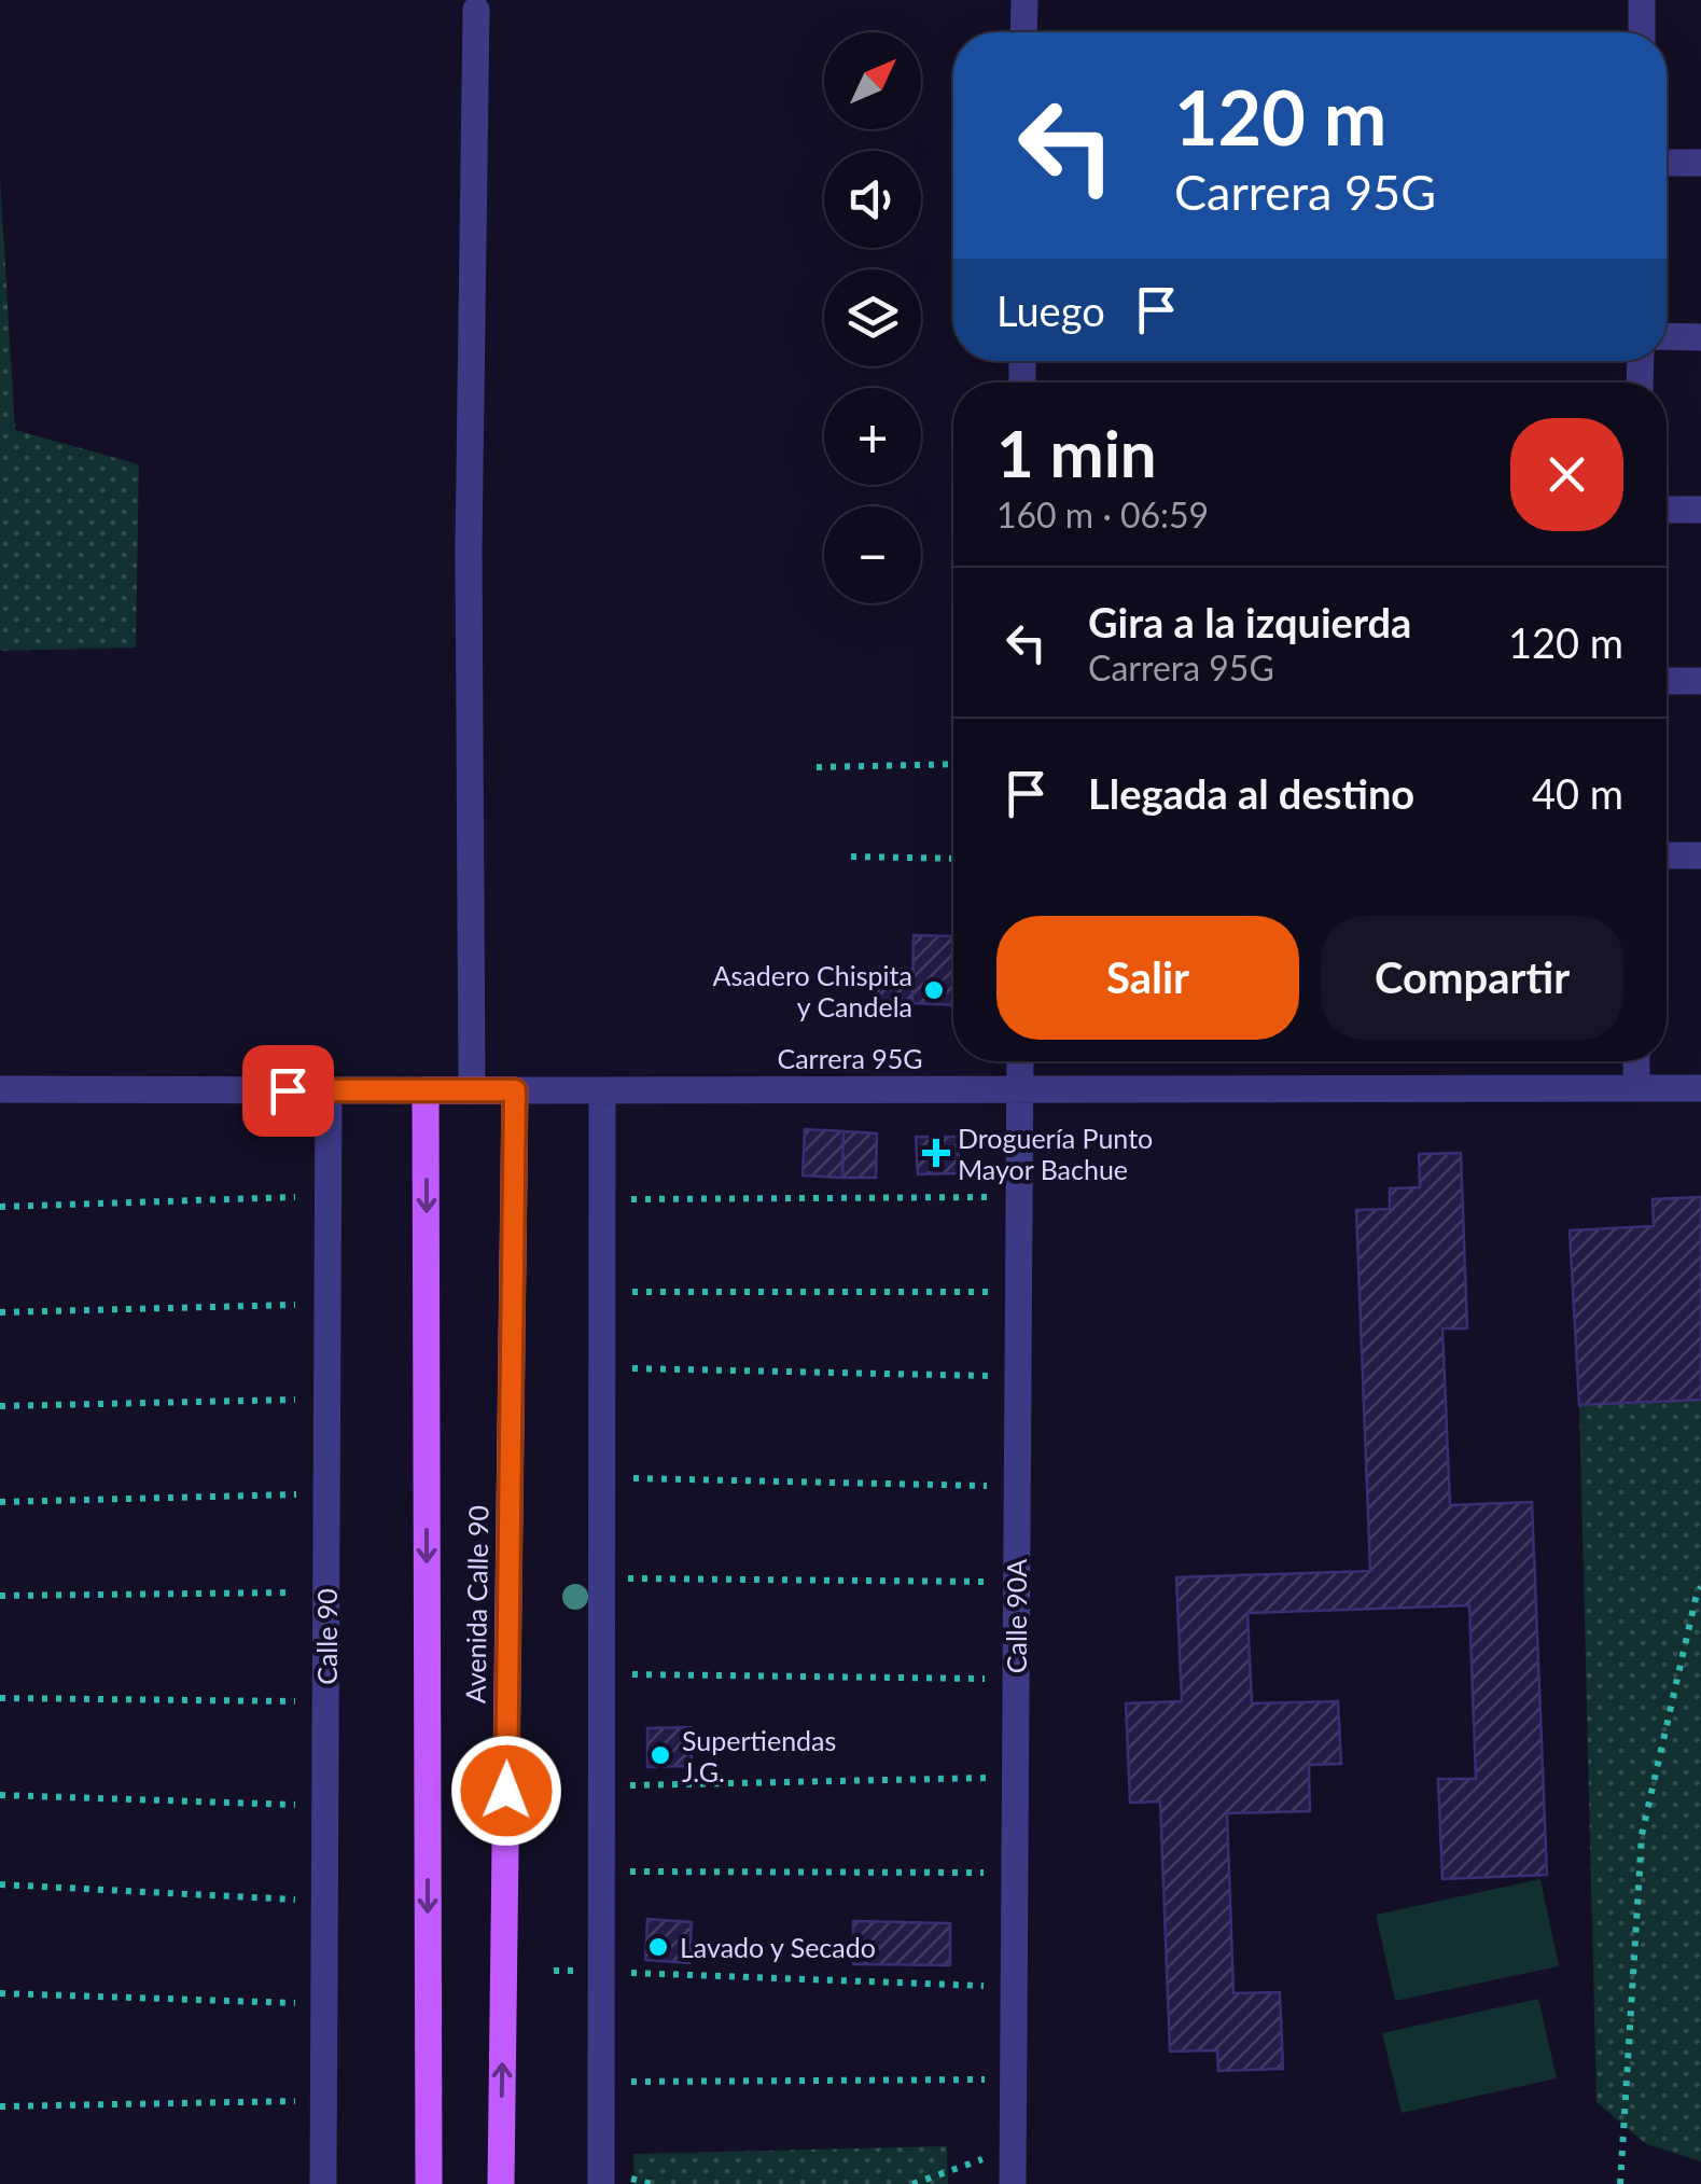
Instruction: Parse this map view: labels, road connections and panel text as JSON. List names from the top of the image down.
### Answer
{
  "streets": {
    "main road": ["Carrera 95G", "Avenida Calle 90"],
    "street": ["Calle 90A", "Calle 90"]
  },
  "crossings": [
    ["Carrera 95G", "Avenida Calle 90"],
    ["Carrera 95G", "Calle 90A"],
    ["Carrera 95G", "Calle 90"]
  ],
  "places": {
    "other": ["Asadero Chispita y Candela", "Supertiendas J.G.", "Lavado y Secado"],
    "health": ["Droguería Punto Mayor Bachue"]
  },
  "north": "top right",
  "page": {
    "map_buttons": ["+", "−"],
    "turn": ["120 m", "Carrera 95G"],
    "then": "Luego",
    "heading": ["1 min", "160 m · 06:59"],
    "list": [
      {
        "name": "Gira a la izquierda",
        "note": "Carrera 95G",
        "value": "120 m"
      },
      {
        "name": "Llegada al destino",
        "value": "40 m"
      }
    ],
    "buttons": ["Salir", "Compartir"]
  }
}
